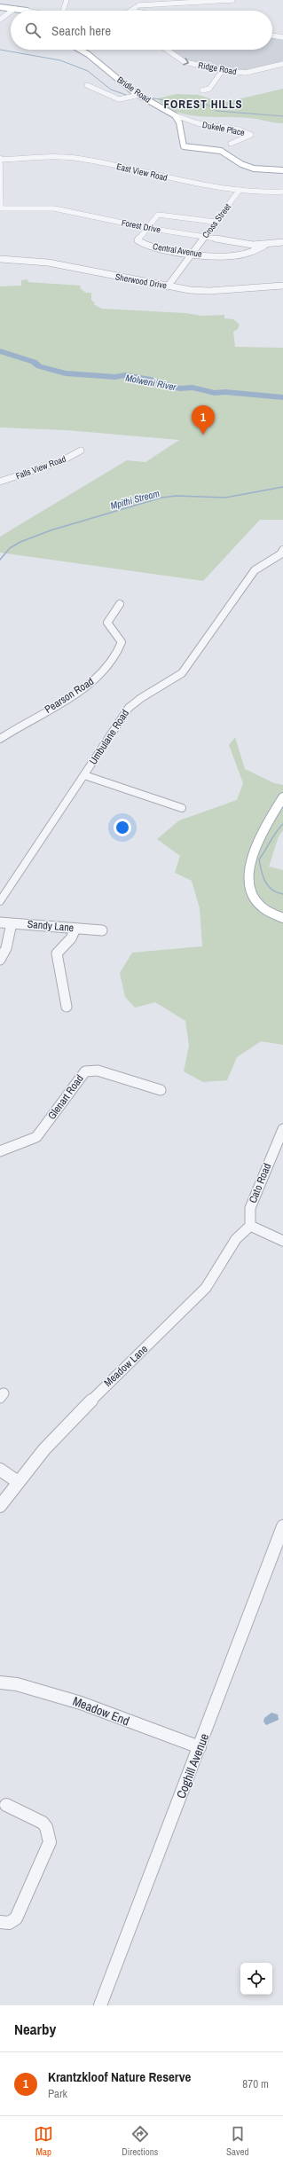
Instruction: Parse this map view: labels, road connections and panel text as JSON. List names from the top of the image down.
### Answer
{
  "streets": {
    "main road": ["Bridle Road"],
    "street": [
      "Ridge Road",
      "Dukele Place",
      "East View Road",
      "Cross Street",
      "Forest Drive",
      "Central Avenue",
      "Sherwood Drive",
      "Falls View Road",
      "Pearson Road",
      "Umbulane Road",
      "Sandy Lane",
      "Glenart Road",
      "Cato Road",
      "Meadow Lane",
      "Meadow End",
      "Coghill Avenue"
    ]
  },
  "crossings": [
    ["Bridle Road", "Dukele Place"],
    ["East View Road", "Cross Street"],
    ["Cross Street", "Forest Drive"],
    ["Cross Street", "Central Avenue"],
    ["Cross Street", "Sherwood Drive"],
    ["Forest Drive", "Central Avenue"],
    ["Cato Road", "Meadow Lane"],
    ["Meadow End", "Coghill Avenue"]
  ],
  "districts": ["FOREST HILLS"],
  "water": ["Molweni River", "Mpithi Stream"],
  "page": {
    "search": "Search here",
    "pins": "1",
    "heading": "Nearby",
    "list": [
      {
        "mark": "1",
        "name": "Krantzkloof Nature Reserve",
        "note": "Park",
        "value": "870 m"
      }
    ],
    "nav": ["Map", "Directions", "Saved"]
  }
}
